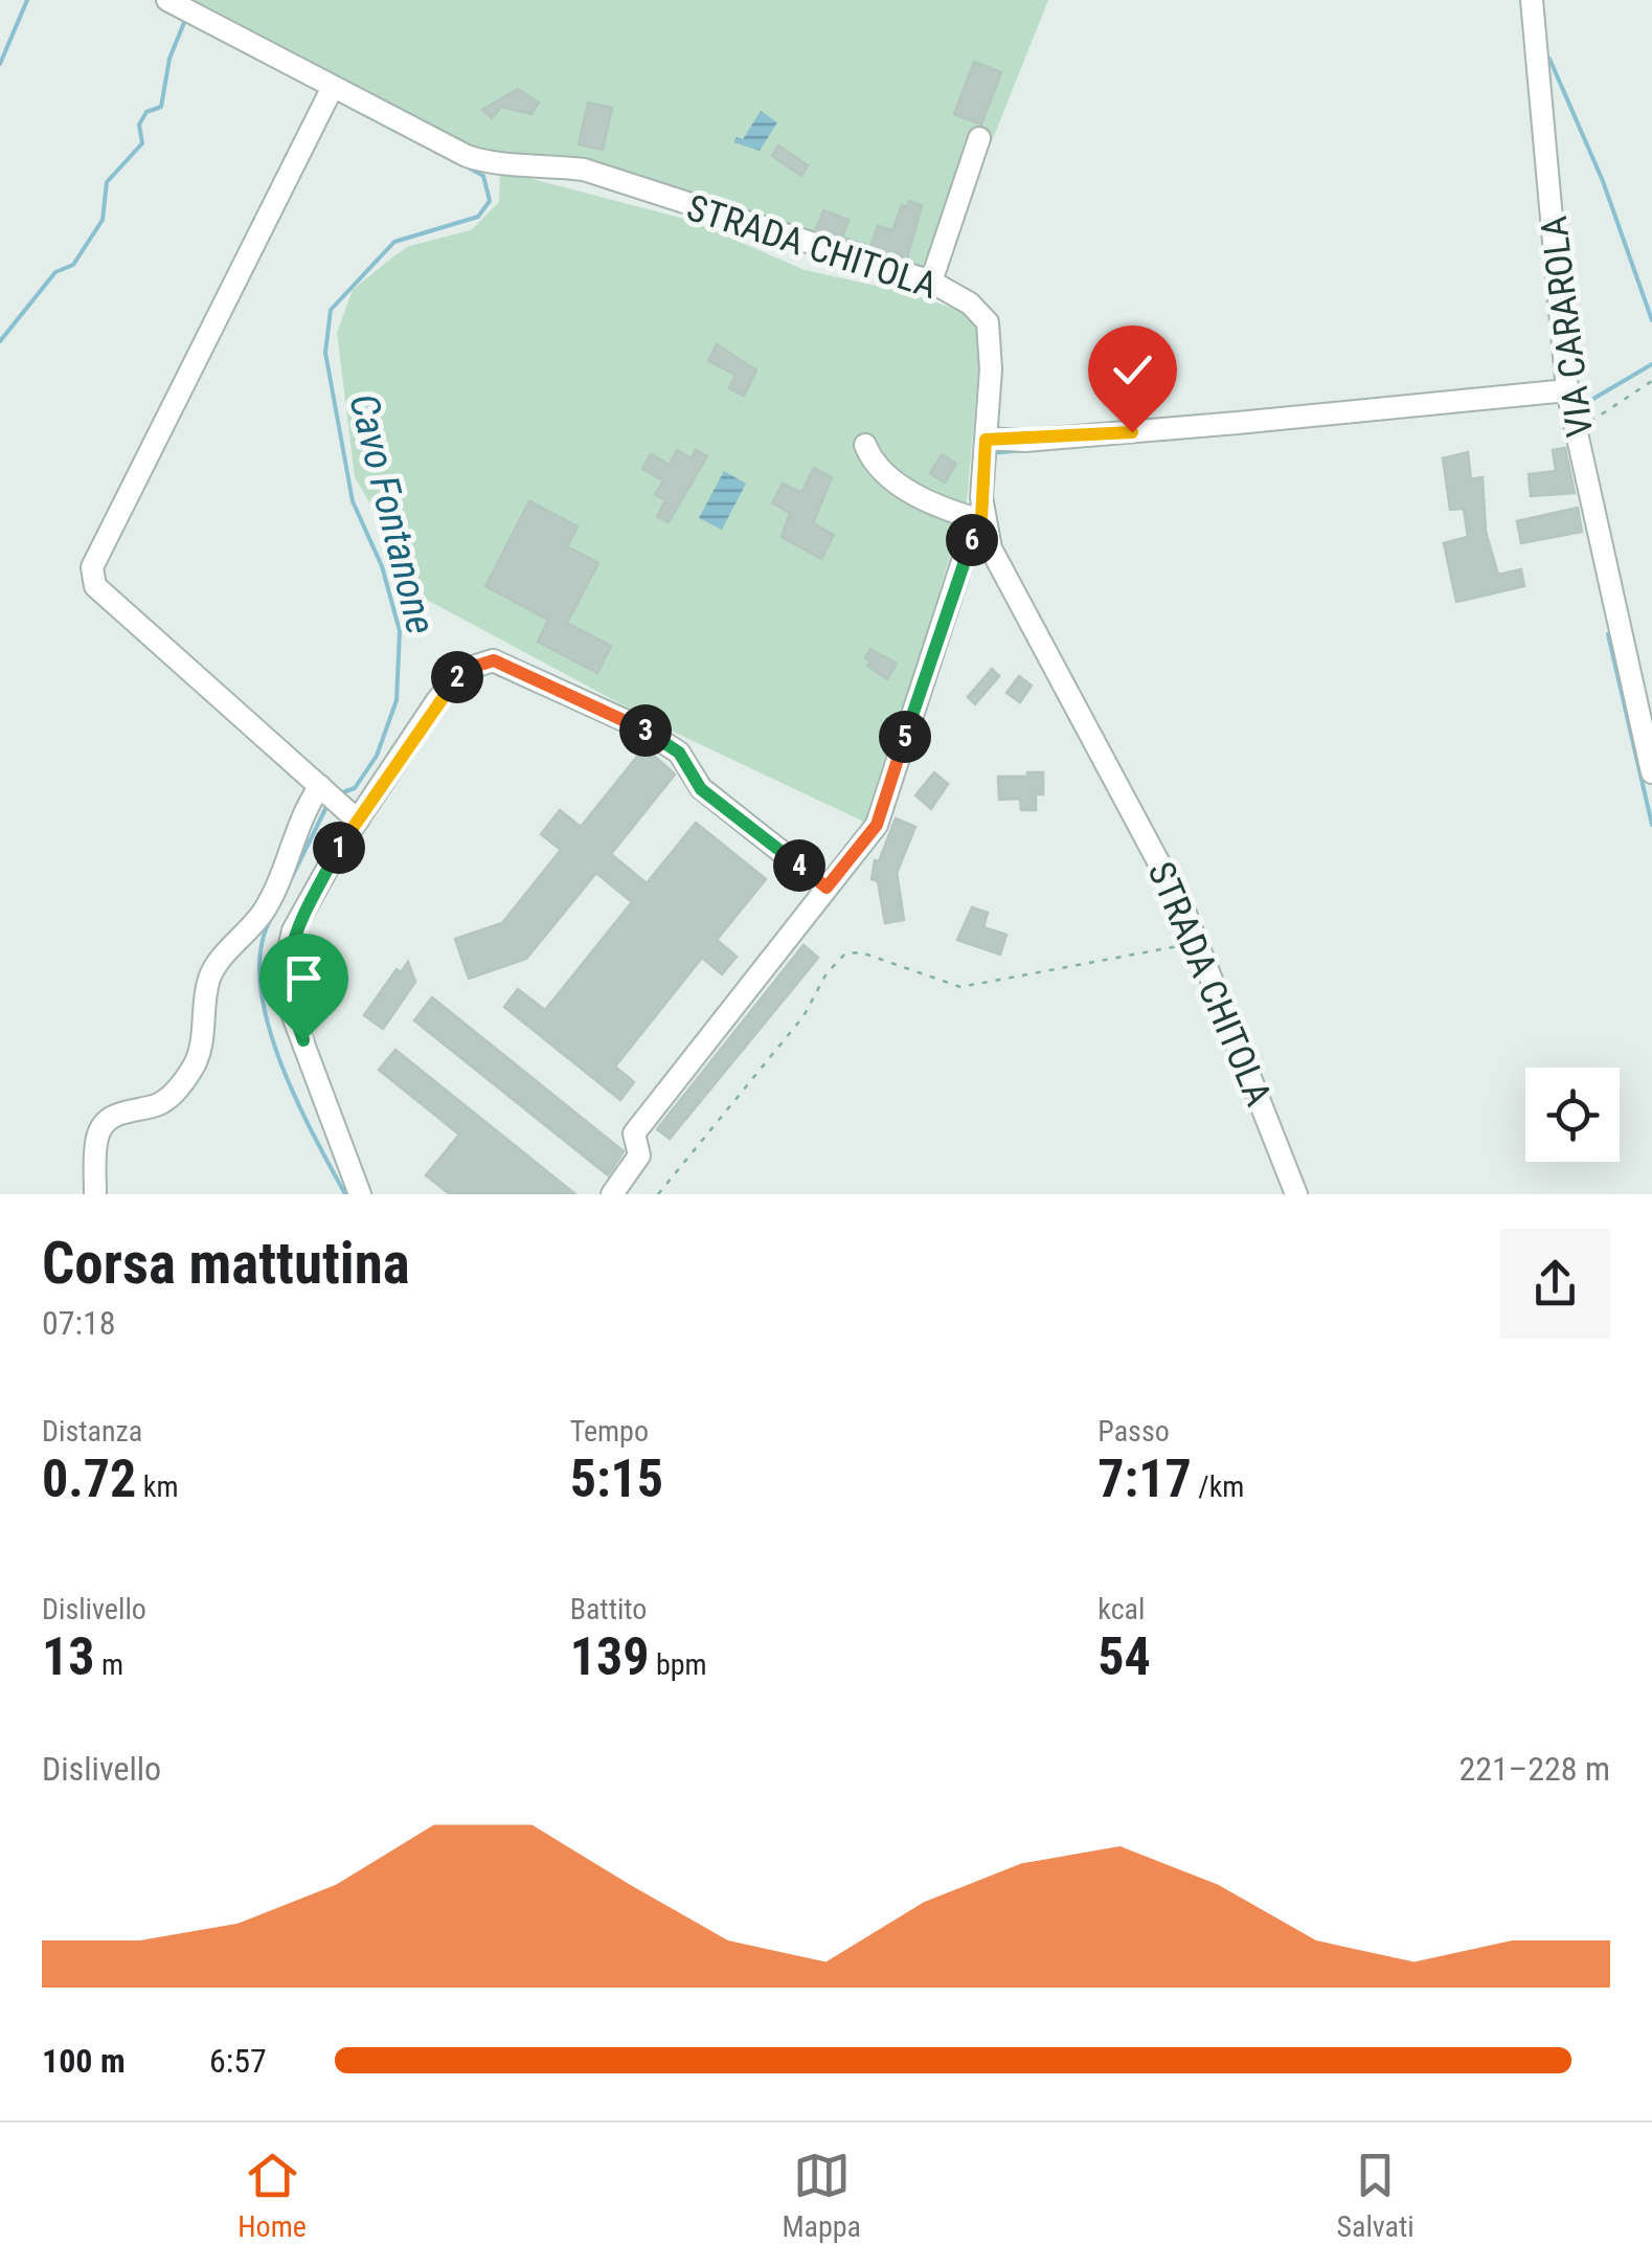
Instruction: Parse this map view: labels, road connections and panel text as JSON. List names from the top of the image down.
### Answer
{
  "streets": {
    "street": ["STRADA CHITOLA", "VIA CARAROLA"]
  },
  "water": ["Cavo Fontanone"],
  "page": {
    "pins": [
      "6",
      "2",
      "3",
      "5",
      "1",
      "4"
    ],
    "heading": ["Corsa mattutina", "07:18"],
    "stats": [
      ["Distanza", "0.72 km"],
      ["Tempo", "5:15"],
      ["Passo", "7:17 /km"],
      ["Dislivello", "13 m"],
      ["Battito", "139 bpm"],
      ["kcal", "54"]
    ],
    "chart": ["Dislivello", "221–228 m"],
    "list": [
      {
        "name": "100 m",
        "note": "6:57"
      }
    ],
    "tabs": ["Home", "Mappa", "Salvati"]
  }
}
